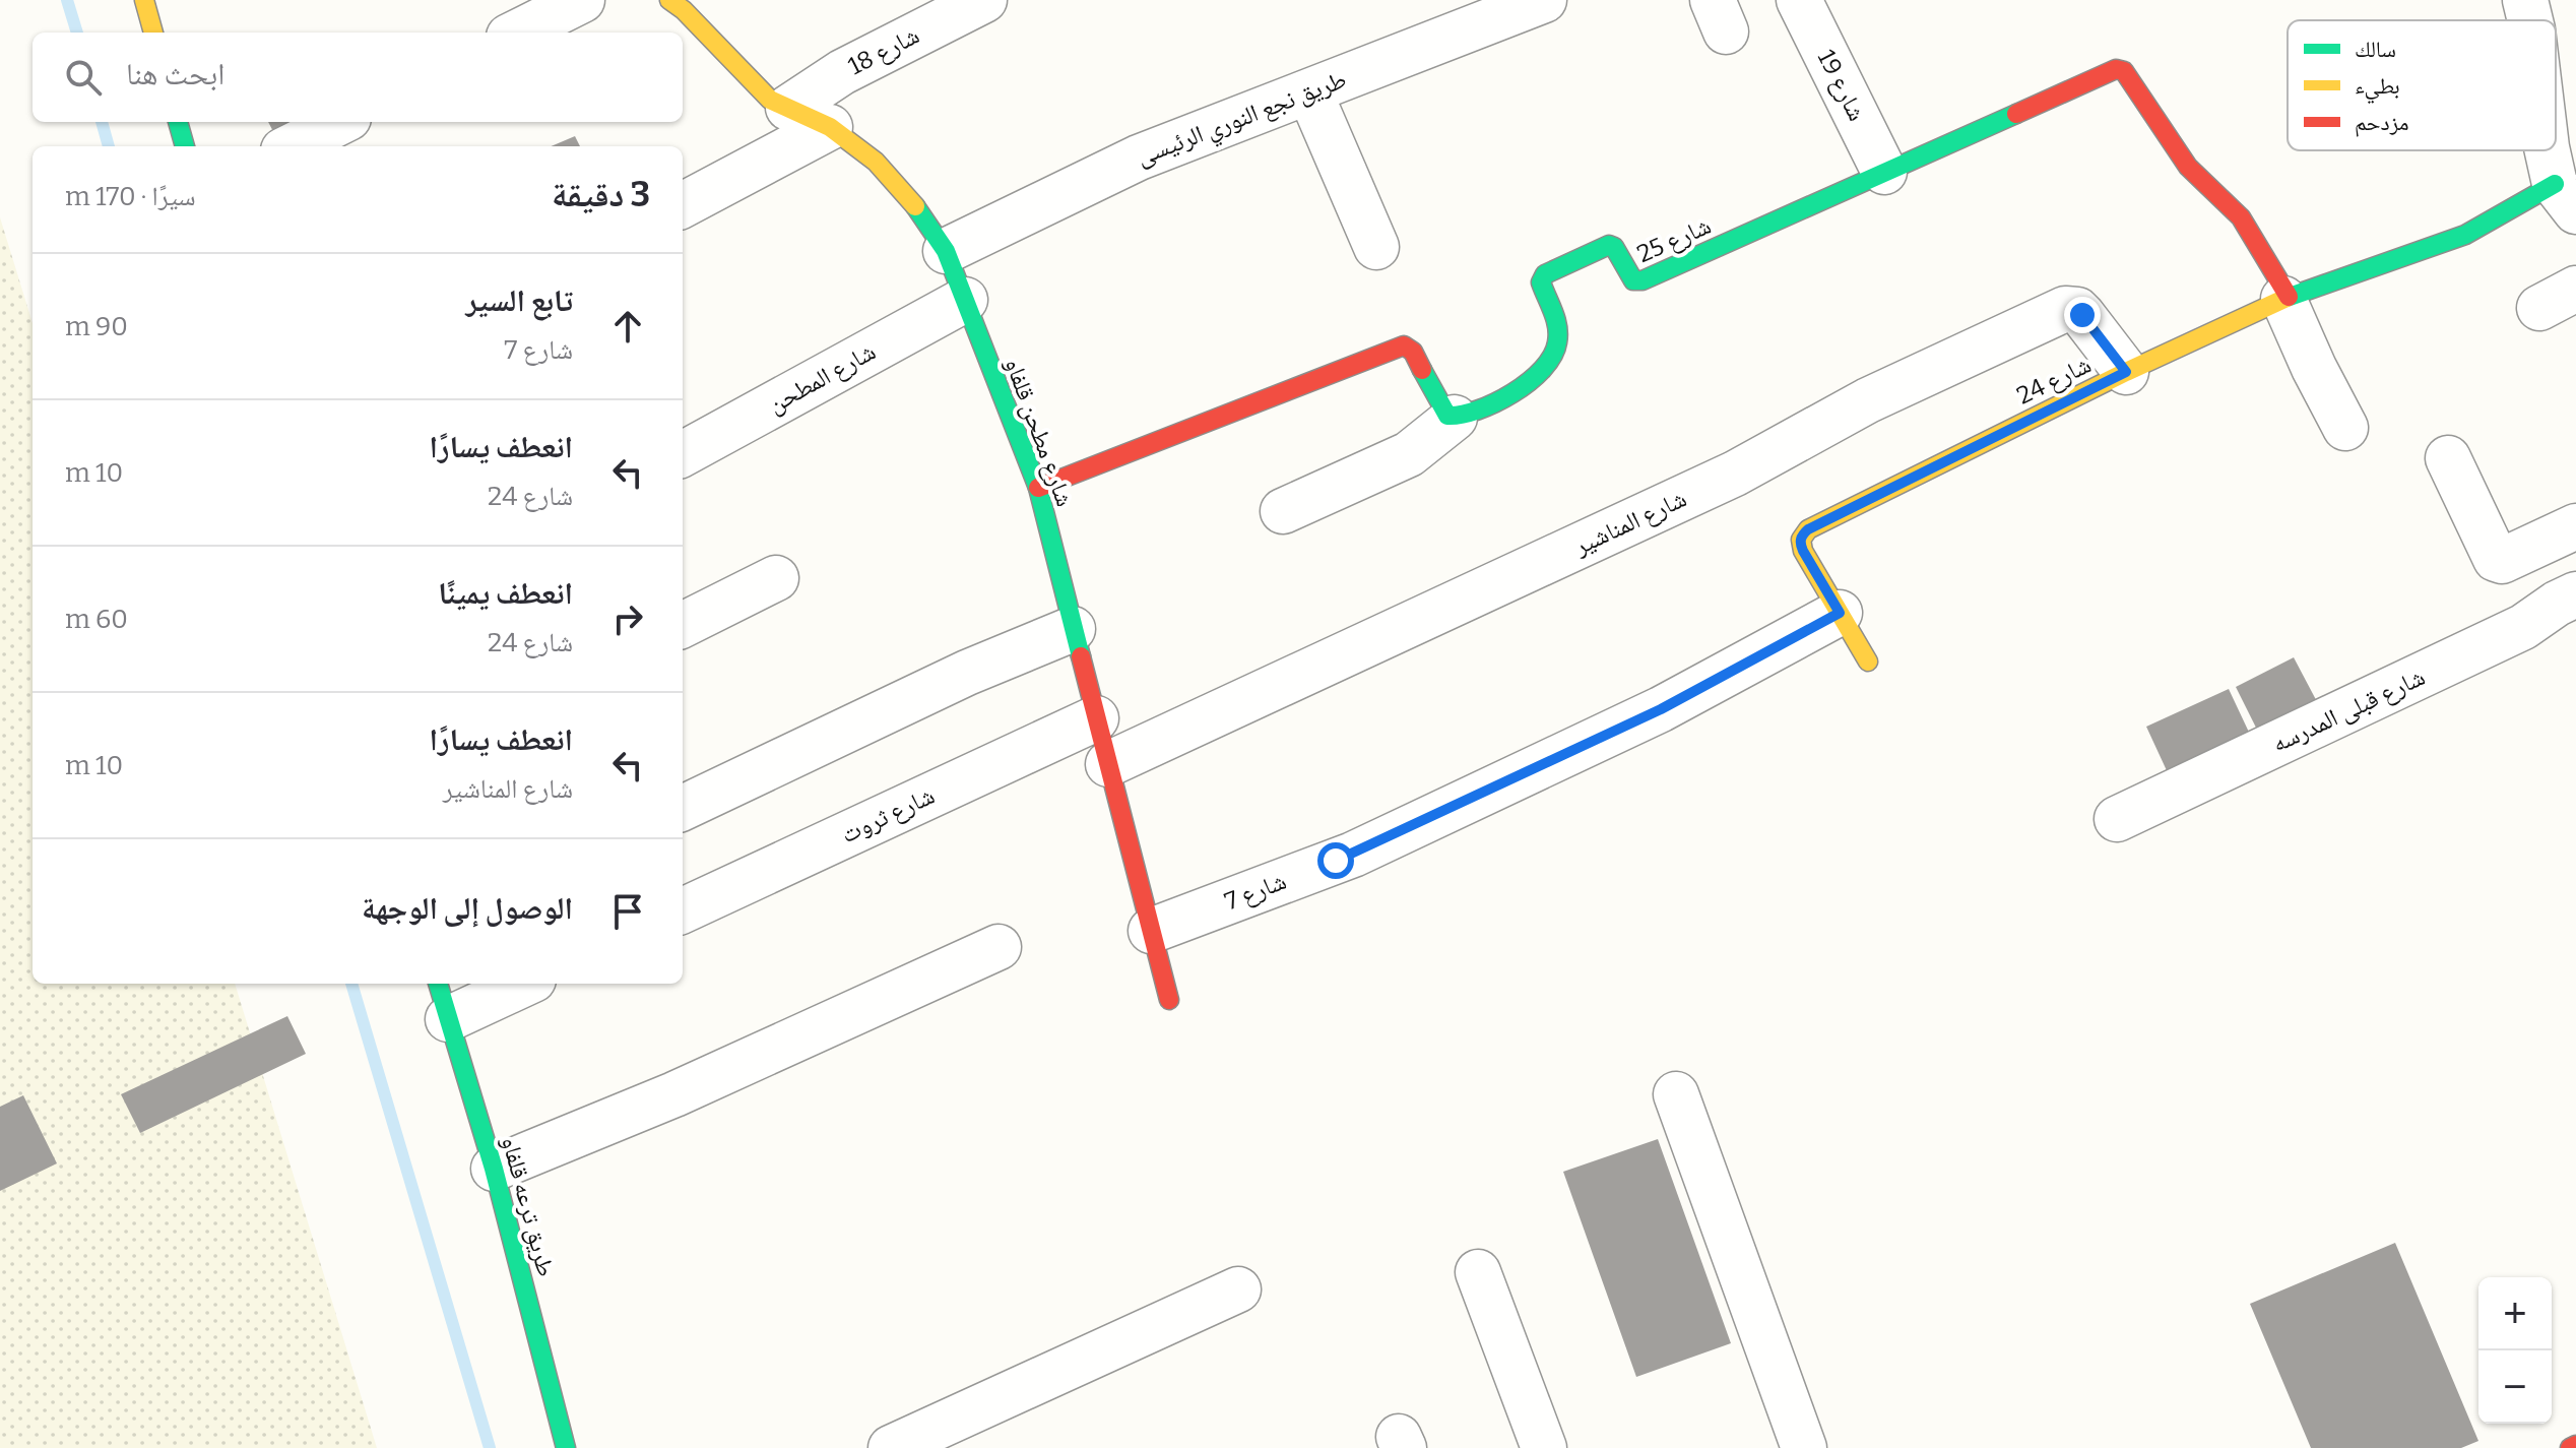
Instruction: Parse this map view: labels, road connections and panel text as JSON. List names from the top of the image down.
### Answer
{
  "streets": {
    "street": [
      "شارع 18",
      "شارع 19",
      "طريق نجع النوري الرئيسى",
      "شارع 25",
      "شارع المطحن",
      "شارع 24",
      "شارع مطحن قلفاو",
      "شارع المناشير",
      "شارع قبلى المدرسه",
      "شارع ثروت",
      "شارع 7",
      "طريق ترعه قلفاو"
    ]
  },
  "crossings": [
    ["شارع 18", "شارع مطحن قلفاو"],
    ["شارع 19", "شارع 25"],
    ["طريق نجع النوري الرئيسى", "شارع مطحن قلفاو"],
    ["شارع 25", "شارع 24"],
    ["شارع المطحن", "شارع مطحن قلفاو"],
    ["شارع 24", "شارع المناشير"],
    ["شارع 24", "شارع 7"],
    ["شارع مطحن قلفاو", "شارع المناشير"],
    ["شارع مطحن قلفاو", "شارع ثروت"],
    ["شارع مطحن قلفاو", "شارع 7"]
  ],
  "legend": ["سالك", "بطيء", "مزدحم"],
  "page": {
    "search": "ابحث هنا",
    "heading": ["3 دقيقة", "سيرًا · 170 m"],
    "list": [
      ["تابع السير", "شارع 7", "90 m"],
      ["انعطف يسارًا", "شارع 24", "10 m"],
      ["انعطف يمينًا", "شارع 24", "60 m"],
      ["انعطف يسارًا", "شارع المناشير", "10 m"],
      "الوصول إلى الوجهة"
    ],
    "map_buttons": ["+", "−"]
  }
}
